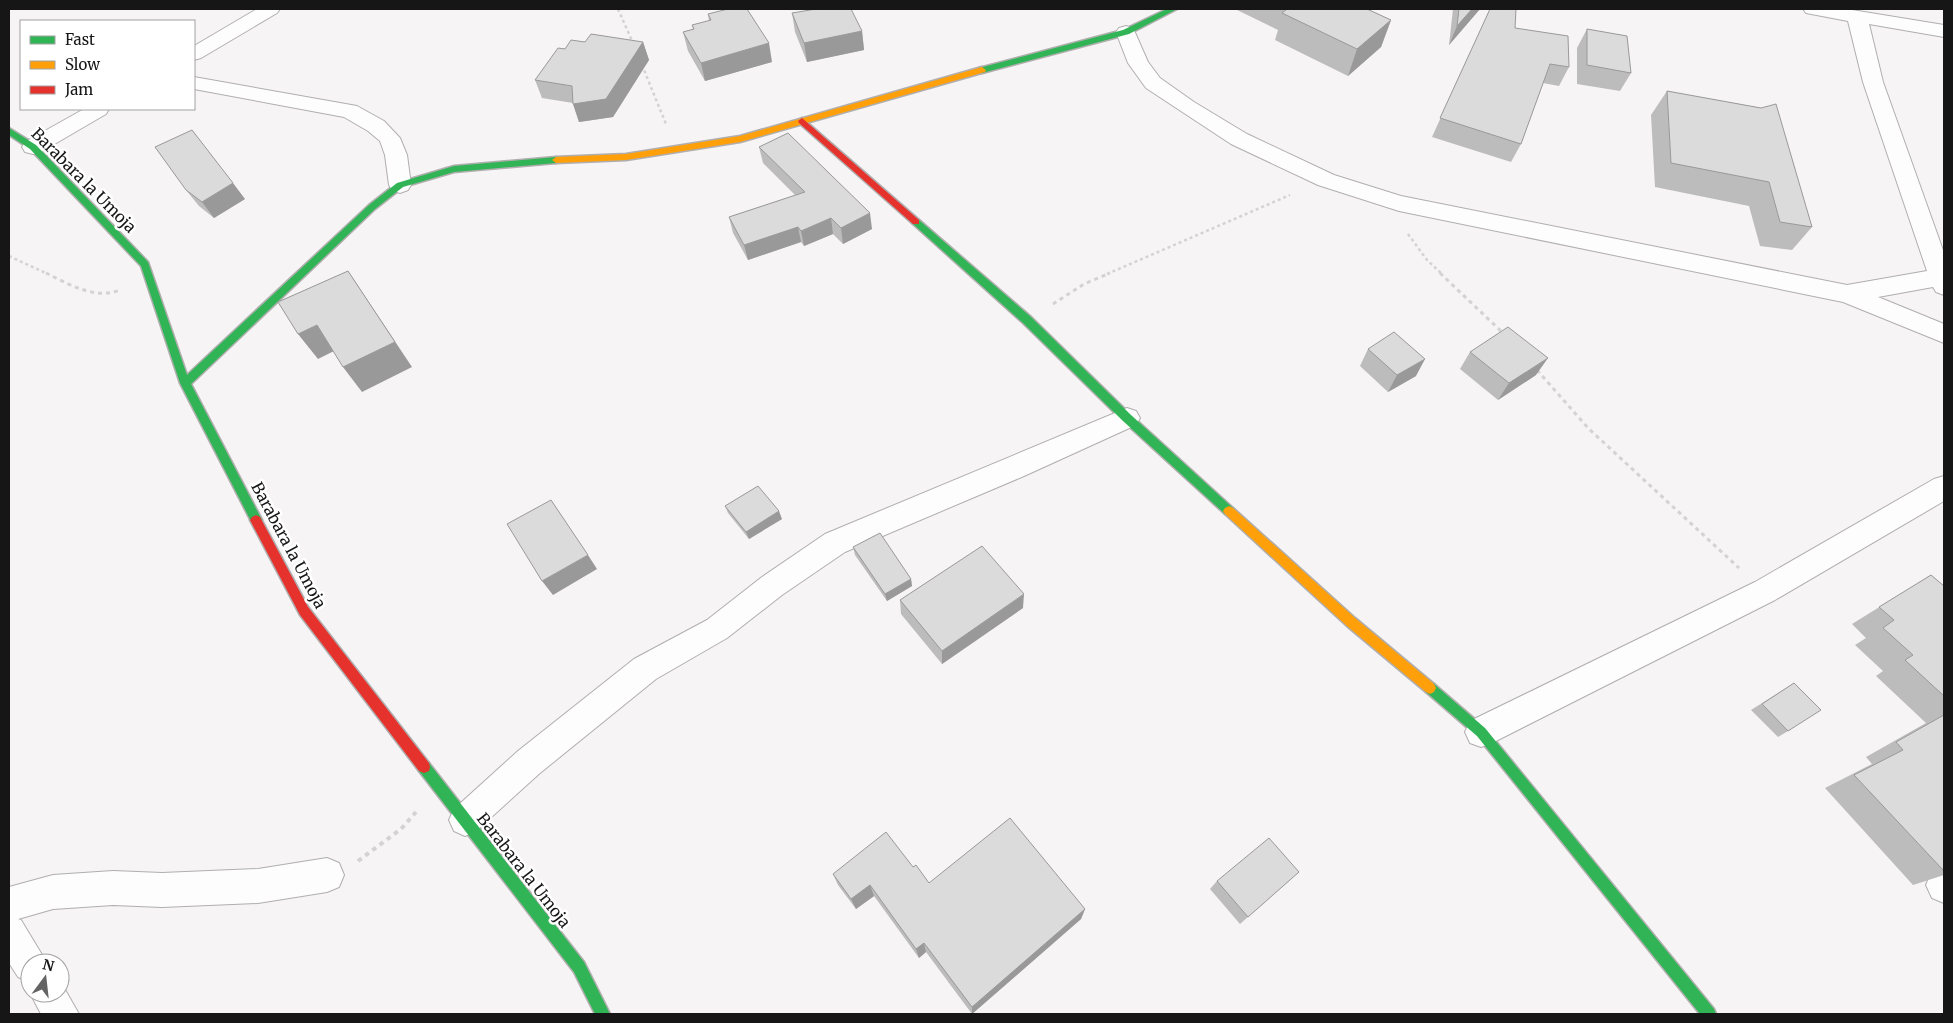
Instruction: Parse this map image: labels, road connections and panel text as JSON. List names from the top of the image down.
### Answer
{
  "streets": {
    "street": ["Barabara la Umoja"]
  },
  "legend": ["Fast", "Slow", "Jam"],
  "north": "top"
}
